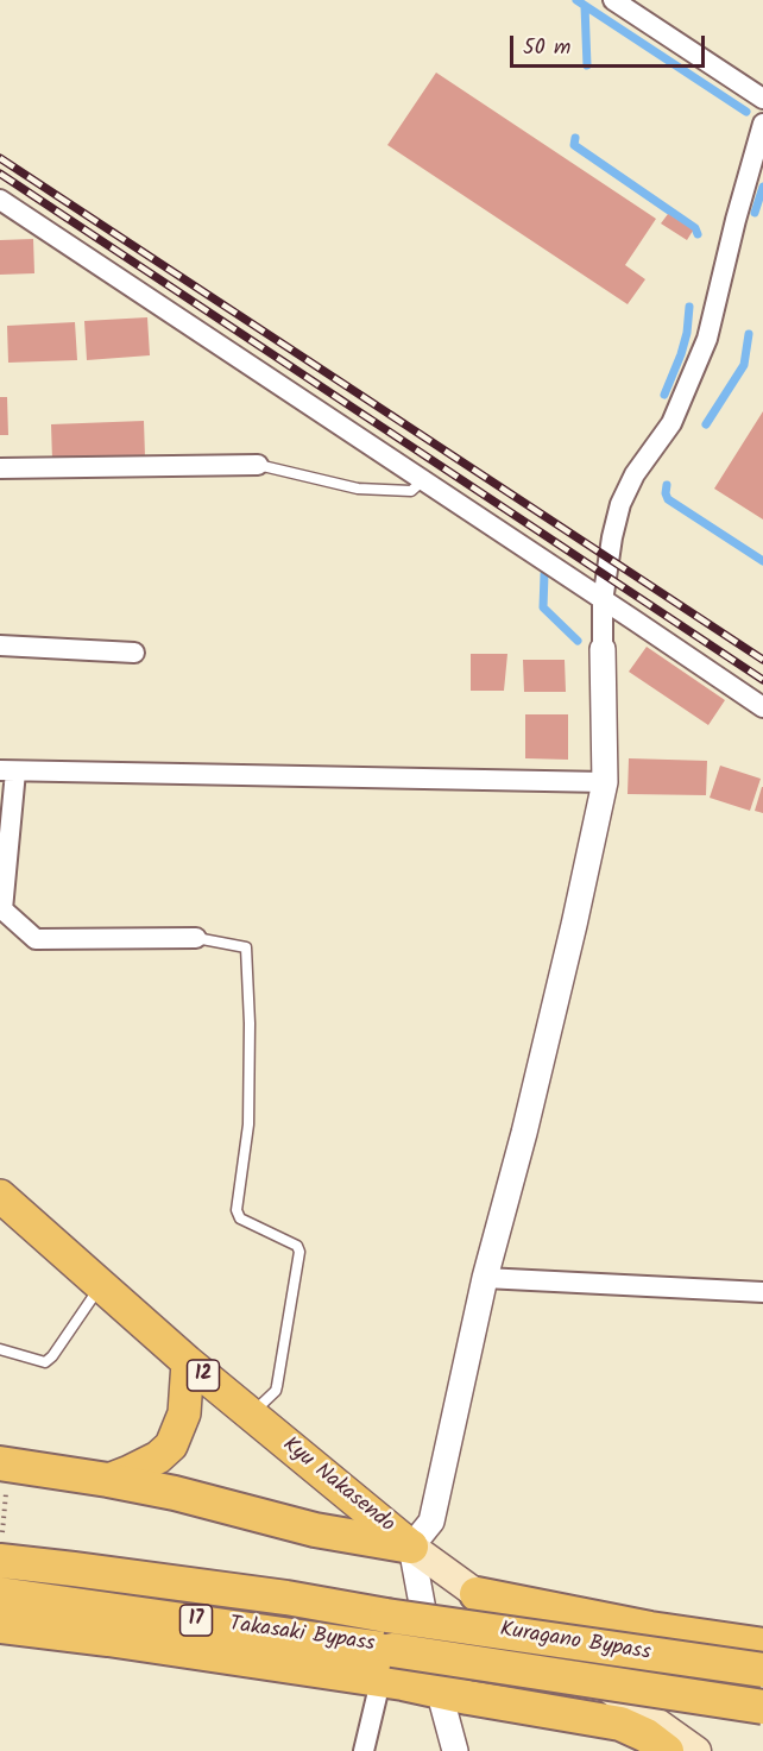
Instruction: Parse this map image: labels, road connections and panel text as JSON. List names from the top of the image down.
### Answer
{
  "streets": {
    "highway": ["17", "Takasaki Bypass", "Kuragano Bypass"],
    "main road": ["12", "Kyu Nakasendo"]
  },
  "crossings": [
    ["Takasaki Bypass", "Kuragano Bypass"]
  ],
  "scale_bar": "50 m"
}
